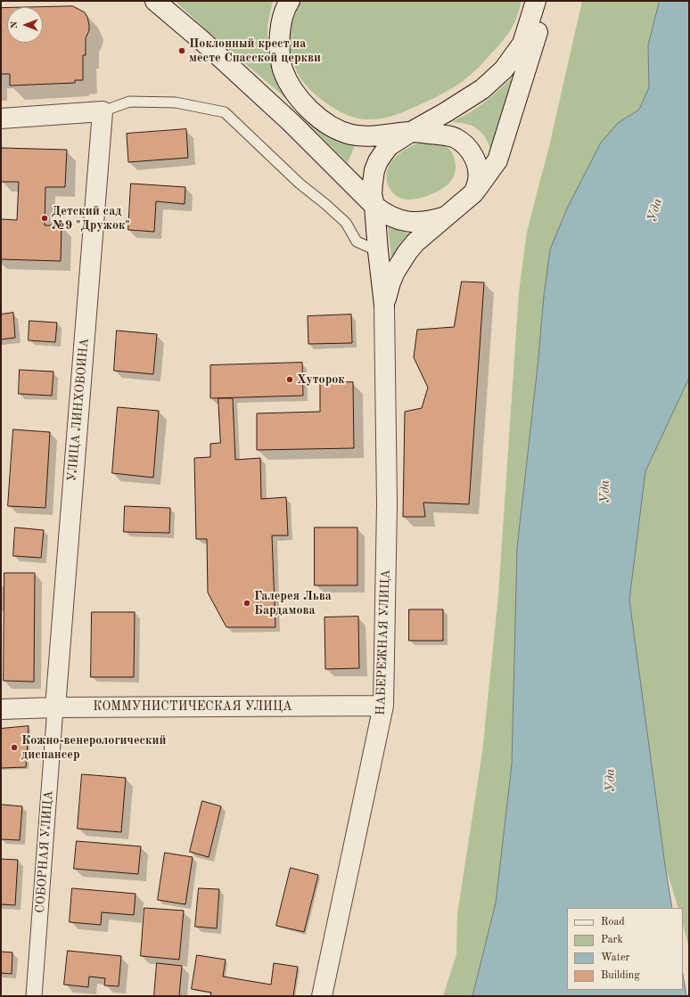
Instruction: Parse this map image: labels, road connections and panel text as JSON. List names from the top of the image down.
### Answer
{
  "streets": {
    "street": [
      "УЛИЦА ЛИНХОВОИНА",
      "НАБЕРЕЖНАЯ УЛИЦА",
      "КОММУНИСТИЧЕСКАЯ УЛИЦА",
      "СОБОРНАЯ УЛИЦА"
    ]
  },
  "crossings": [
    ["УЛИЦА ЛИНХОВОИНА", "КОММУНИСТИЧЕСКАЯ УЛИЦА"],
    ["УЛИЦА ЛИНХОВОИНА", "СОБОРНАЯ УЛИЦА"],
    ["НАБЕРЕЖНАЯ УЛИЦА", "КОММУНИСТИЧЕСКАЯ УЛИЦА"],
    ["КОММУНИСТИЧЕСКАЯ УЛИЦА", "СОБОРНАЯ УЛИЦА"]
  ],
  "water": ["Уда"],
  "places": [
    "Поклонный крест на месте Спасской церкви",
    "Детский сад №9 \"Дружок\"",
    "Хуторок",
    "Галерея Льва Бардамова",
    "Кожно-венерологический диспансер"
  ],
  "legend": [
    "Road",
    "Park",
    "Water",
    "Building"
  ],
  "north": "left"
}
